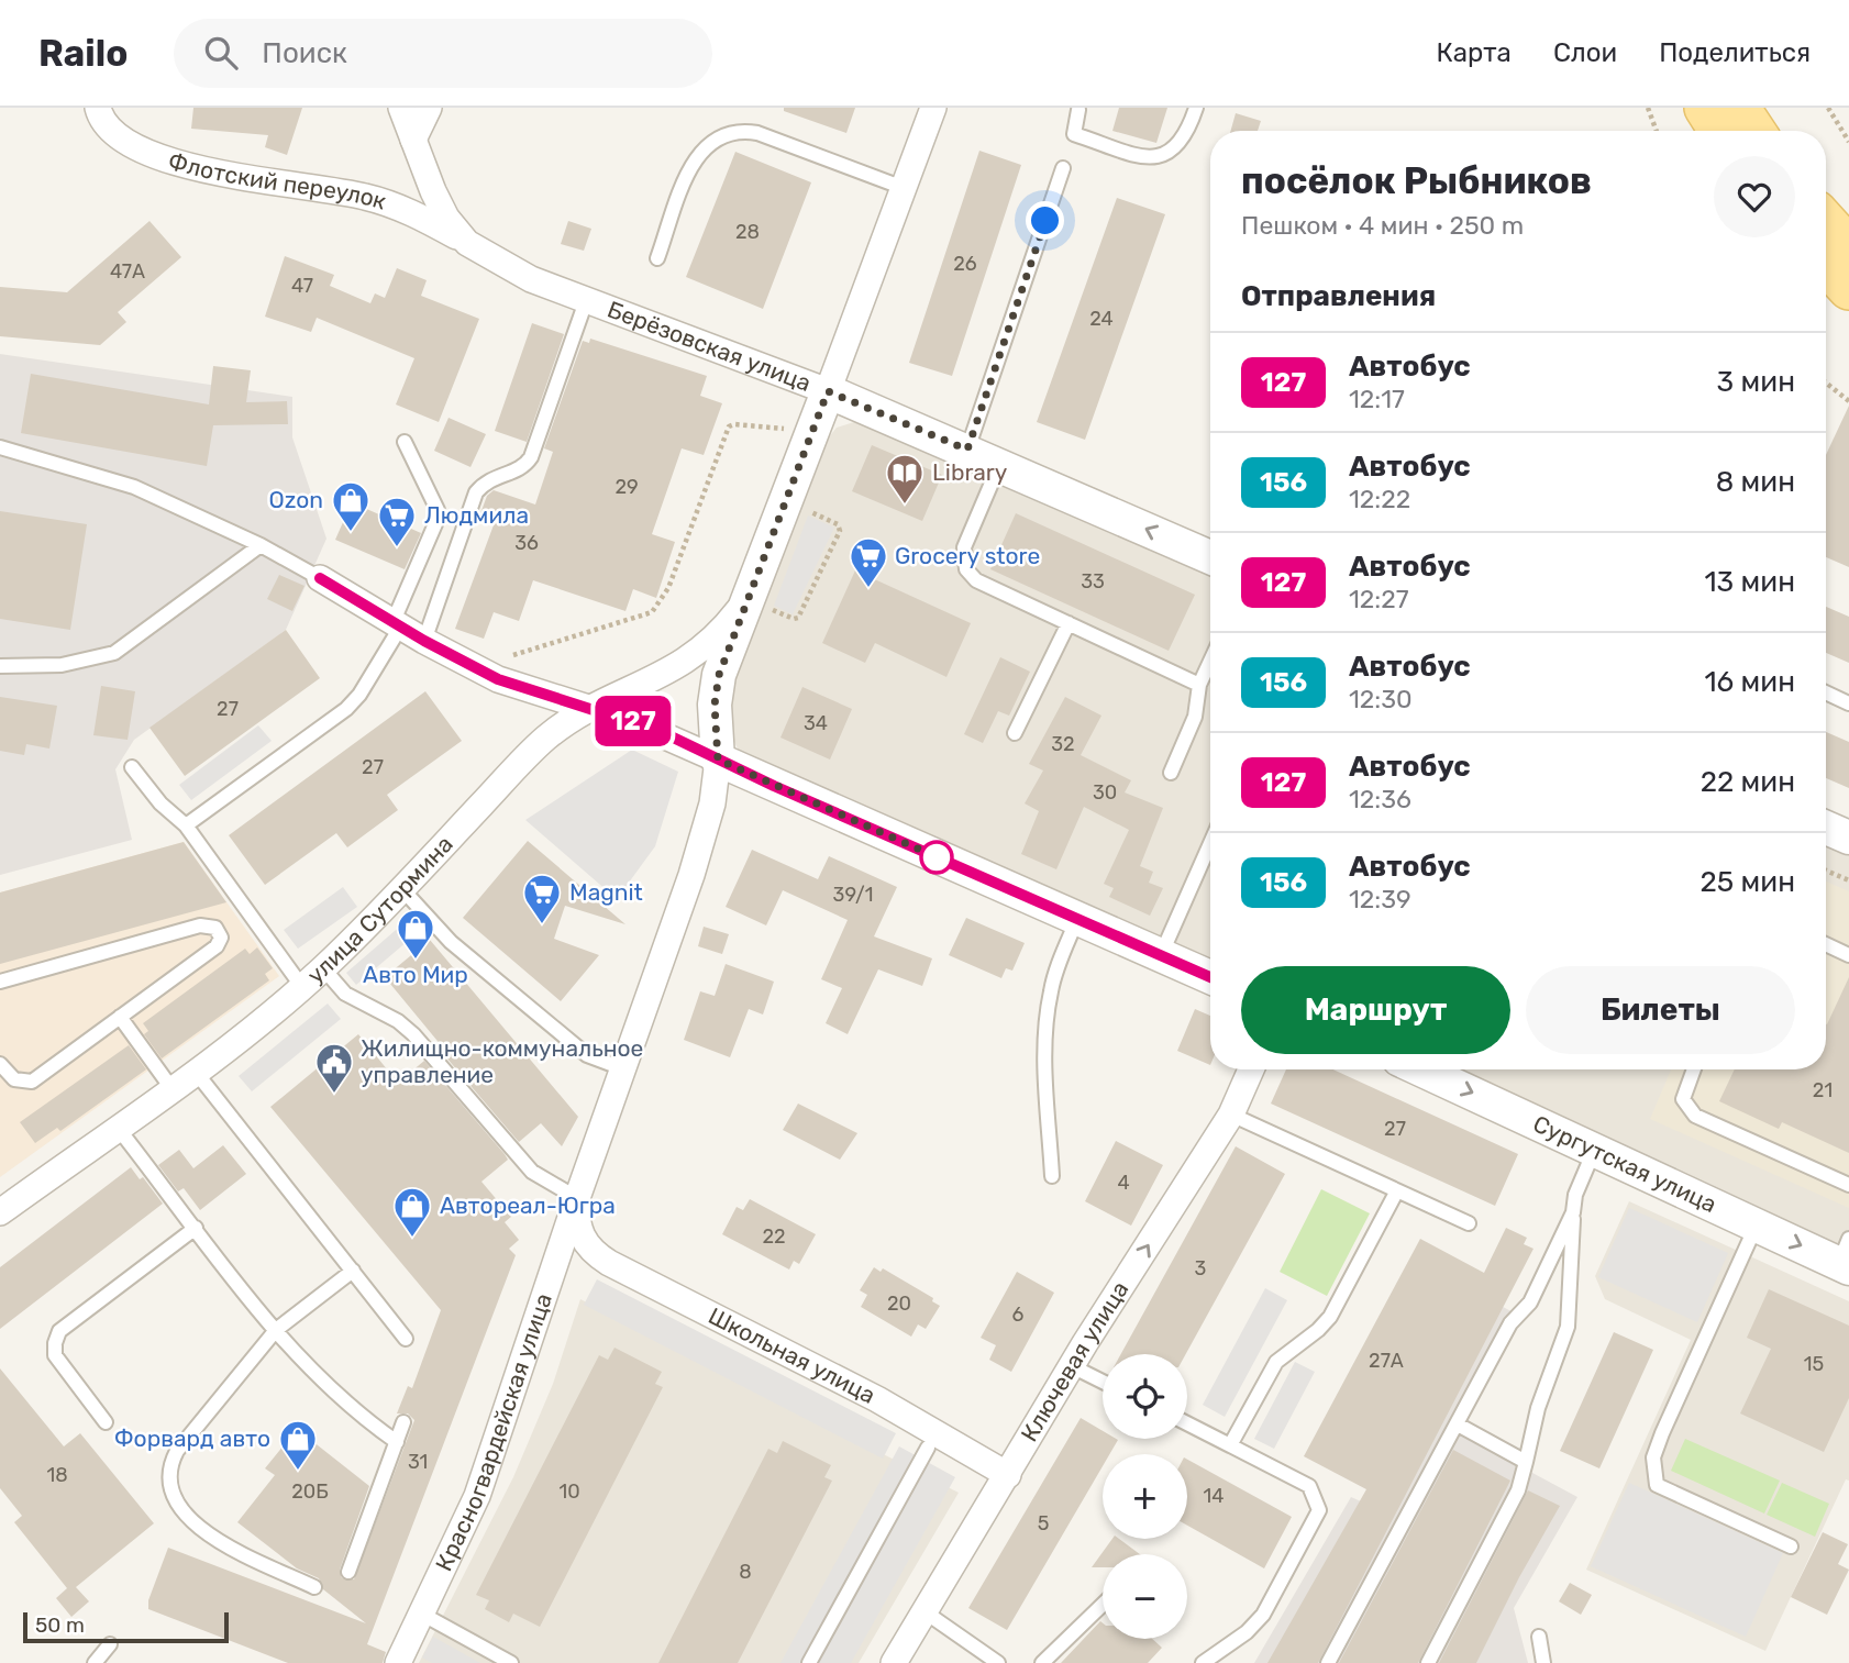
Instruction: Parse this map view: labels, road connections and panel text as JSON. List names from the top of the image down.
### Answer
{
  "streets": {
    "street": [
      "Флотский переулок",
      "Берёзовская улица",
      "улица Сутормина",
      "Сургутская улица",
      "Школьная улица",
      "Ключевая улица",
      "Красногвардейская улица"
    ]
  },
  "crossings": [
    ["Флотский переулок", "Берёзовская улица"],
    ["Берёзовская улица", "Красногвардейская улица"],
    ["улица Сутормина", "Красногвардейская улица"],
    ["Школьная улица", "Ключевая улица"],
    ["Школьная улица", "Красногвардейская улица"]
  ],
  "one_way": ["Сургутская улица", "Ключевая улица"],
  "places": {
    "library": ["Library"],
    "shop": [
      "Ozon",
      "Авто Мир",
      "Автореал-Югра",
      "Форвард авто"
    ],
    "supermarket": ["Людмила", "Grocery store", "Magnit"],
    "public building": ["Жилищно-коммунальное управление"]
  },
  "lines": ["bus line 127"],
  "house_numbers": [
    "28",
    "26",
    "47А",
    "47",
    "24",
    "29",
    "36",
    "33",
    "27",
    "34",
    "32",
    "27",
    "30",
    "39/1",
    "21",
    "27",
    "4",
    "22",
    "3",
    "20",
    "6",
    "27А",
    "15",
    "31",
    "18",
    "20Б",
    "10",
    "14",
    "5",
    "8"
  ],
  "scale_bar": "50 m",
  "page": {
    "header": "Railo",
    "search": "Поиск",
    "nav": ["Карта", "Слои", "Поделиться"],
    "on_map": "127",
    "heading": [
      ["посёлок Рыбников", "Пешком · 4 мин · 250 m"],
      "Отправления"
    ],
    "list": [
      {
        "mark": "127",
        "name": "Автобус",
        "note": "12:17",
        "value": "3 мин"
      },
      {
        "mark": "156",
        "name": "Автобус",
        "note": "12:22",
        "value": "8 мин"
      },
      {
        "mark": "127",
        "name": "Автобус",
        "note": "12:27",
        "value": "13 мин"
      },
      {
        "mark": "156",
        "name": "Автобус",
        "note": "12:30",
        "value": "16 мин"
      },
      {
        "mark": "127",
        "name": "Автобус",
        "note": "12:36",
        "value": "22 мин"
      },
      {
        "mark": "156",
        "name": "Автобус",
        "note": "12:39",
        "value": "25 мин"
      }
    ],
    "buttons": ["Маршрут", "Билеты"],
    "map_buttons": ["+", "−"],
    "scale": "50 m"
  }
}
